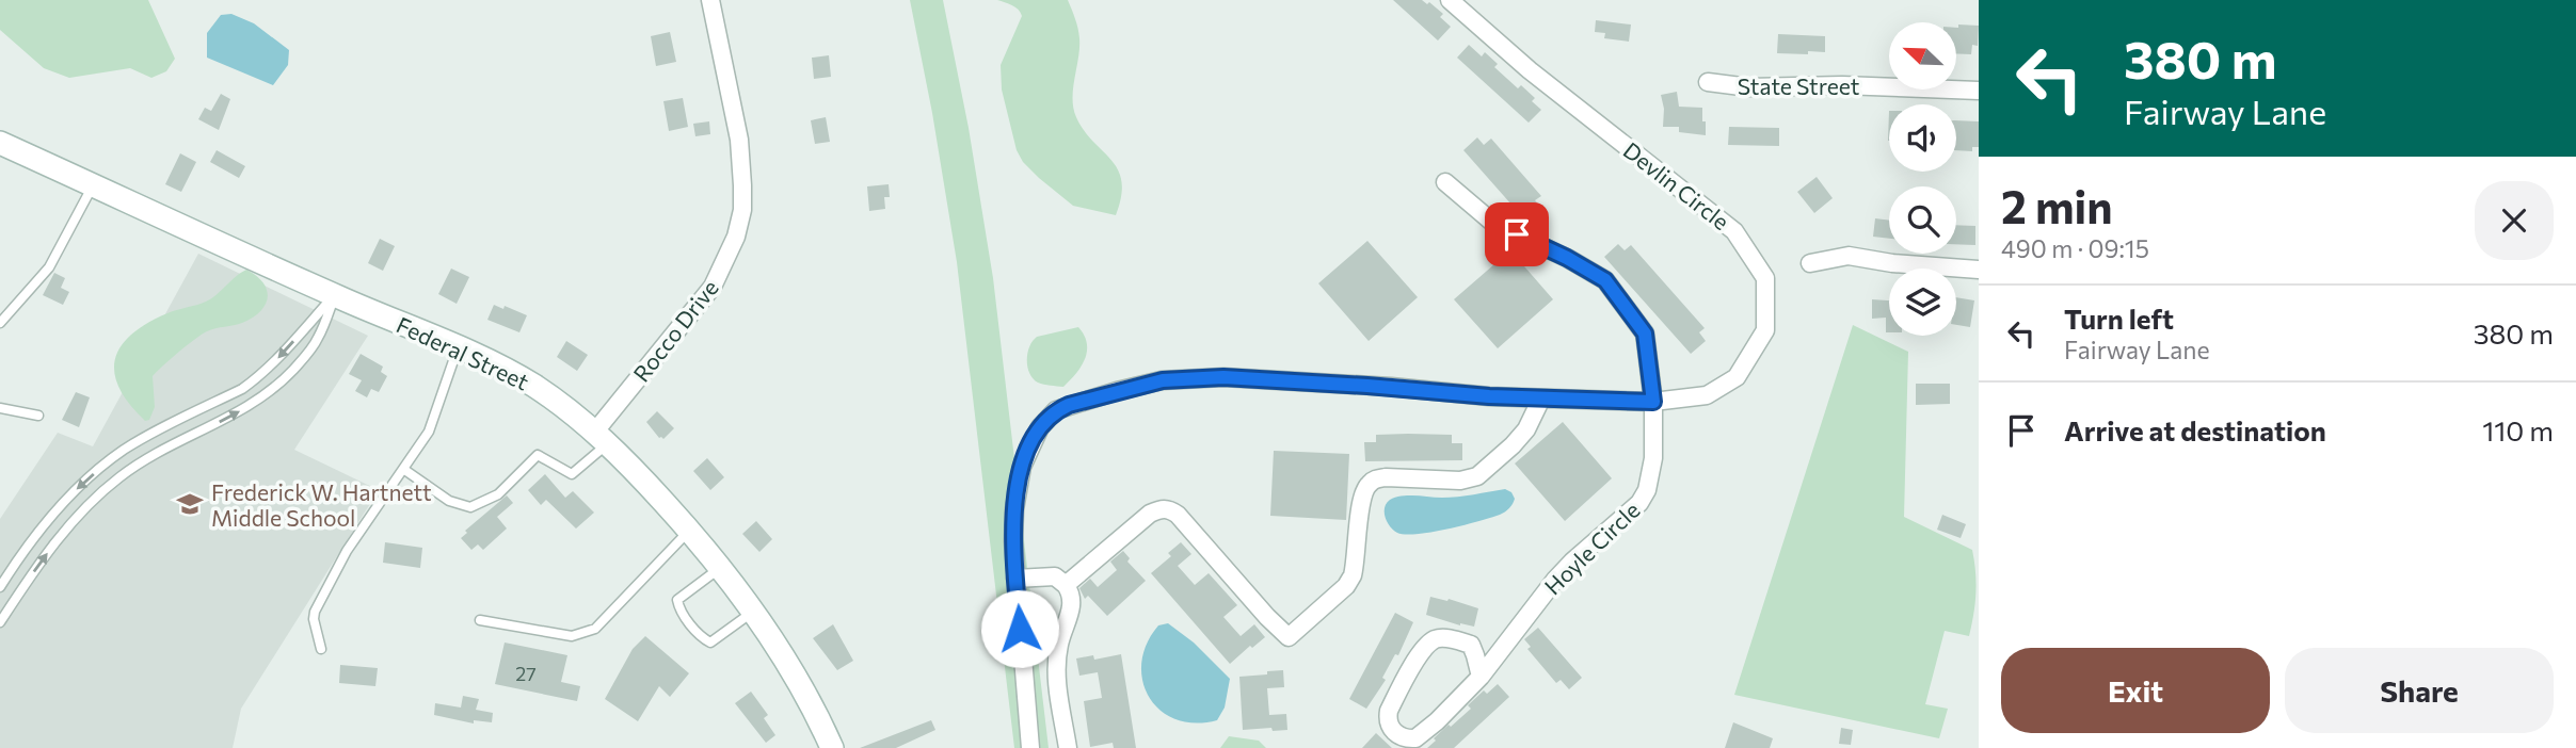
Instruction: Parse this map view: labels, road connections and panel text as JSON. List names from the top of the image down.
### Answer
{
  "streets": {
    "street": [
      "State Street",
      "Devlin Circle",
      "Rocco Drive",
      "Federal Street",
      "Hoyle Circle"
    ]
  },
  "crossings": [
    ["Devlin Circle", "Hoyle Circle"],
    ["Rocco Drive", "Federal Street"]
  ],
  "places": {
    "school or university": ["Frederick W. Hartnett Middle School"]
  },
  "house_numbers": ["27"],
  "north": "top left",
  "page": {
    "turn": ["380 m", "Fairway Lane"],
    "heading": ["2 min", "490 m · 09:15"],
    "list": [
      {
        "name": "Turn left",
        "note": "Fairway Lane",
        "value": "380 m"
      },
      {
        "name": "Arrive at destination",
        "value": "110 m"
      }
    ],
    "buttons": ["Exit", "Share"]
  }
}
